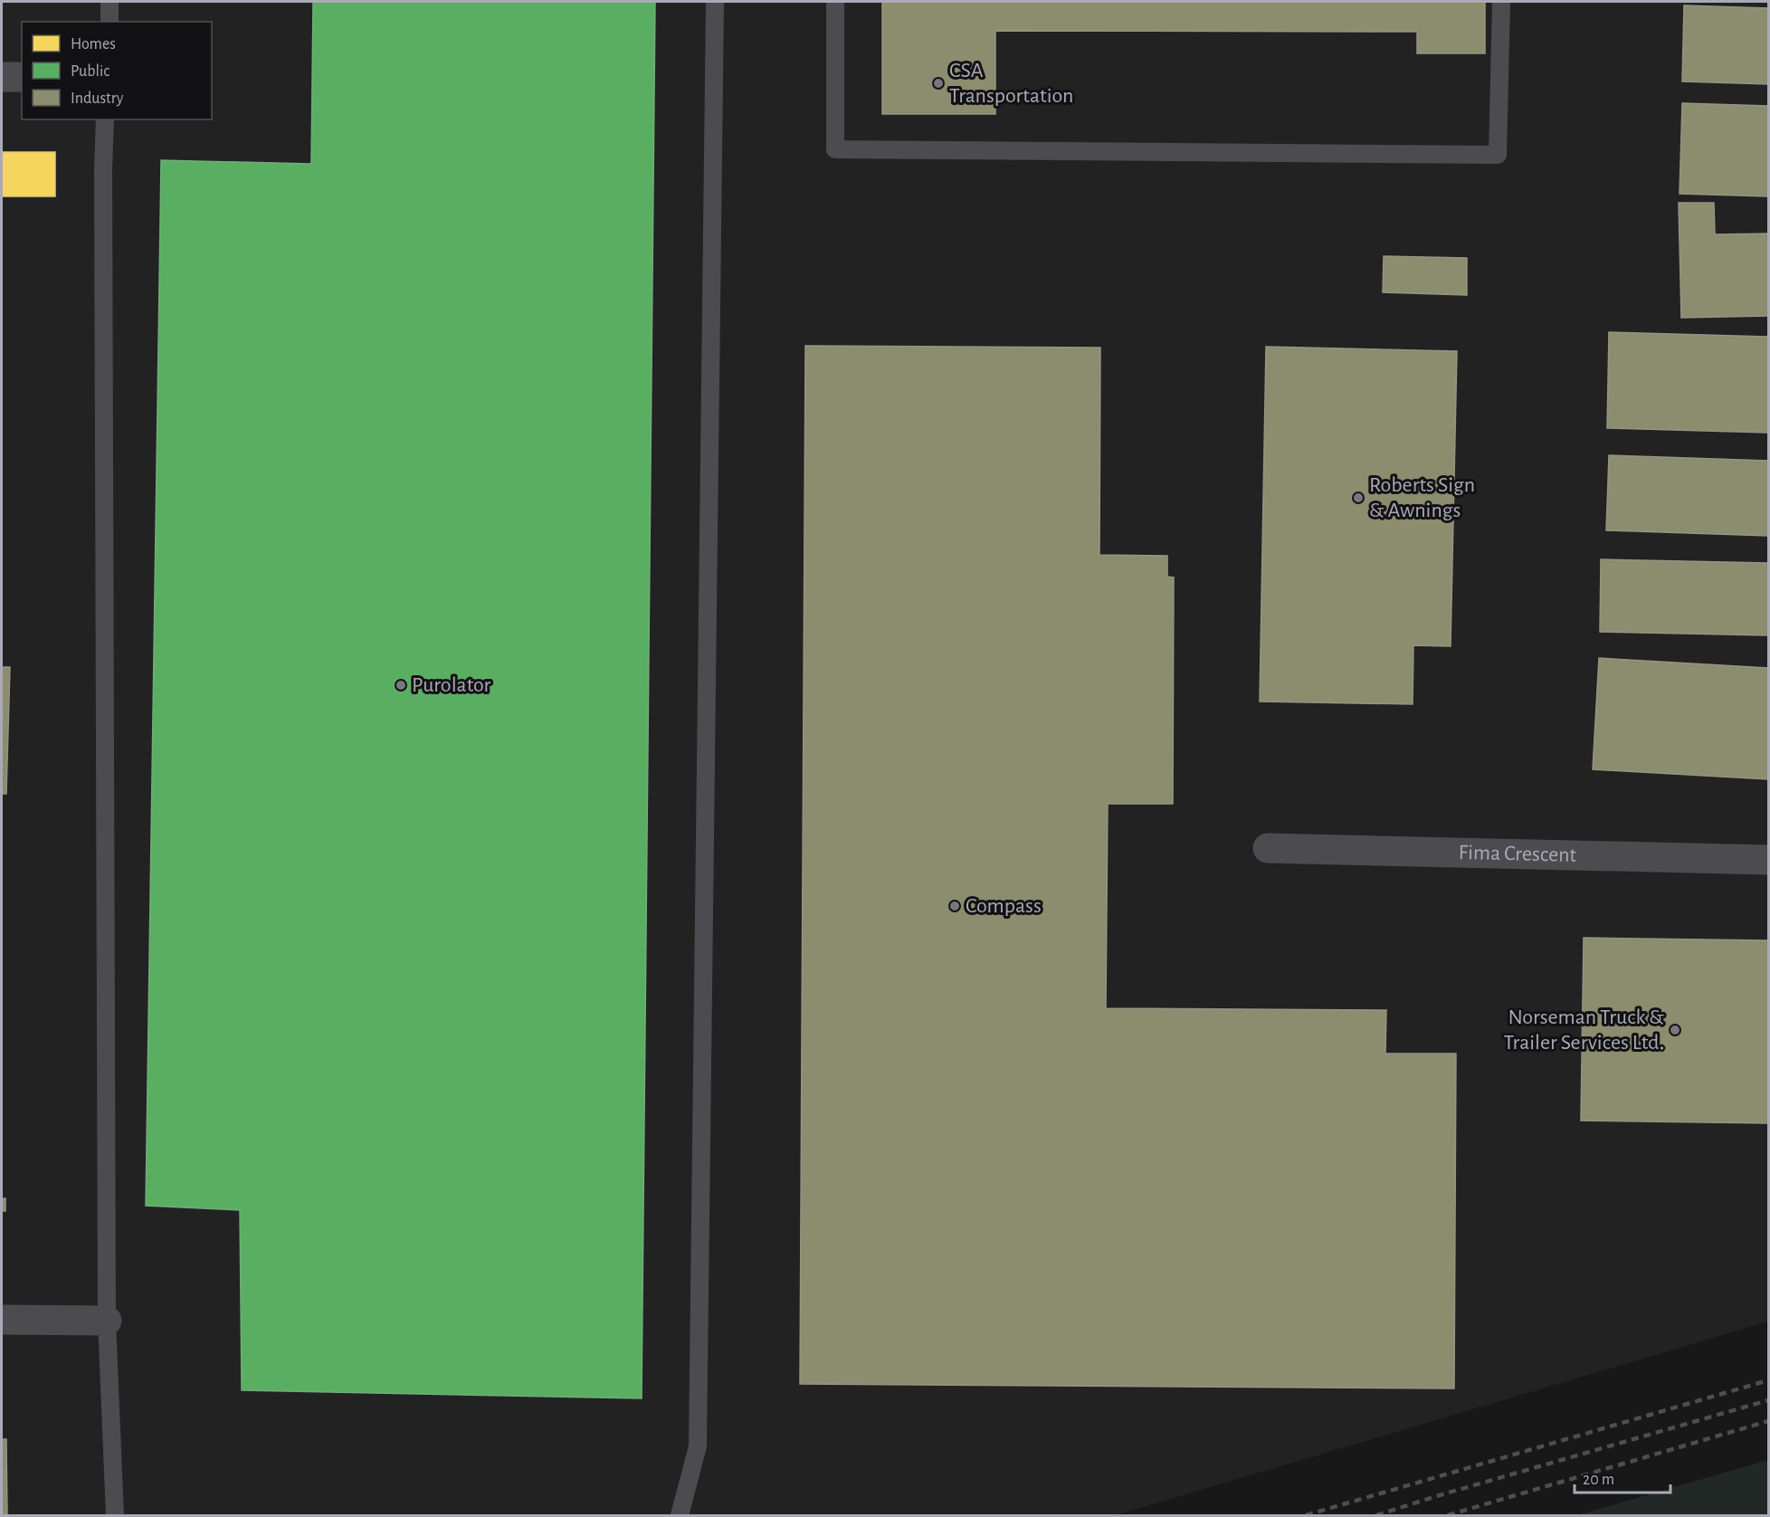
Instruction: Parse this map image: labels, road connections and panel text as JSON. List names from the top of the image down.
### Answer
{
  "streets": {
    "street": ["Fima Crescent"]
  },
  "places": [
    "CSA Transportation",
    "Roberts Sign & Awnings",
    "Purolator",
    "Compass",
    "Norseman Truck & Trailer Services Ltd."
  ],
  "legend": ["Homes", "Public", "Industry"],
  "scale_bar": "20 m"
}
